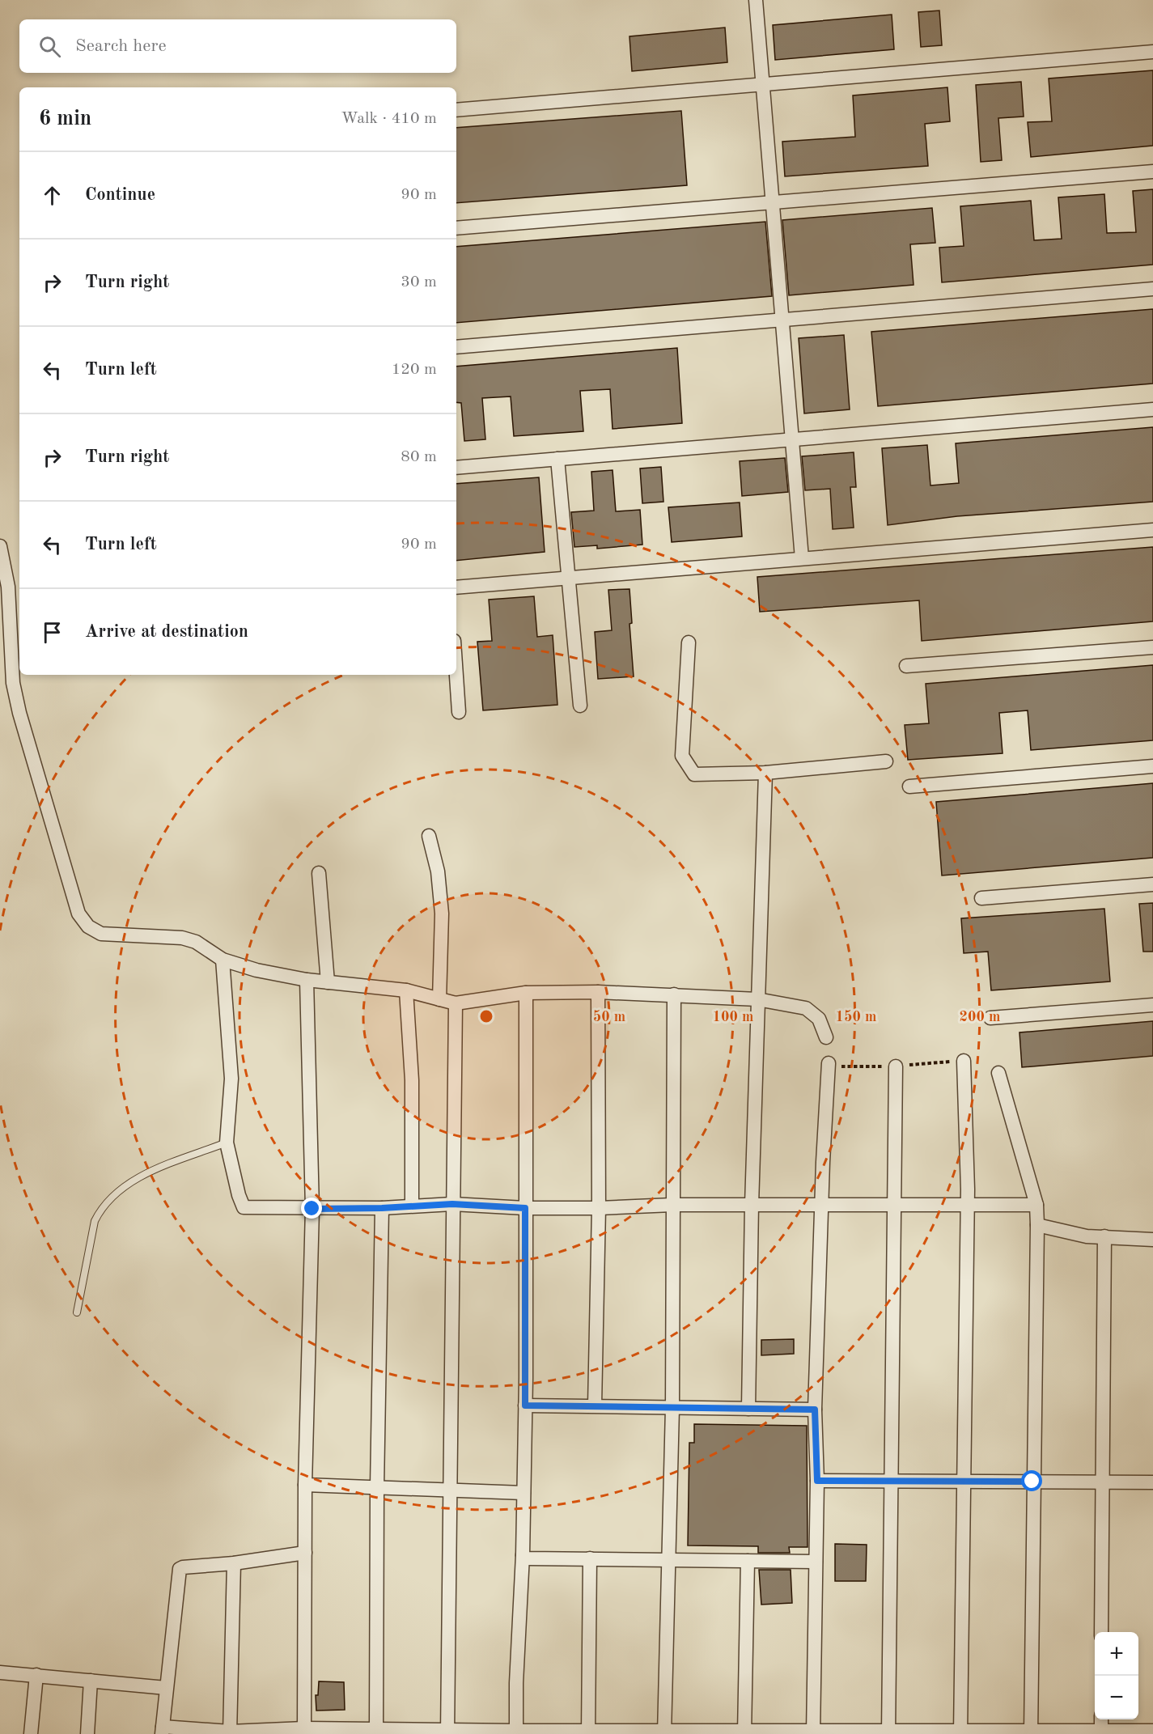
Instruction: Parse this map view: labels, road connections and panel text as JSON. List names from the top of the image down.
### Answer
{
  "page": {
    "search": "Search here",
    "heading": ["6 min", "Walk · 410 m"],
    "list": [
      ["Continue", "90 m"],
      ["Turn right", "30 m"],
      ["Turn left", "120 m"],
      ["Turn right", "80 m"],
      ["Turn left", "90 m"],
      "Arrive at destination"
    ],
    "map_buttons": ["+", "−"]
  },
  "rings": [
    "50 m",
    "100 m",
    "150 m",
    "200 m"
  ]
}
